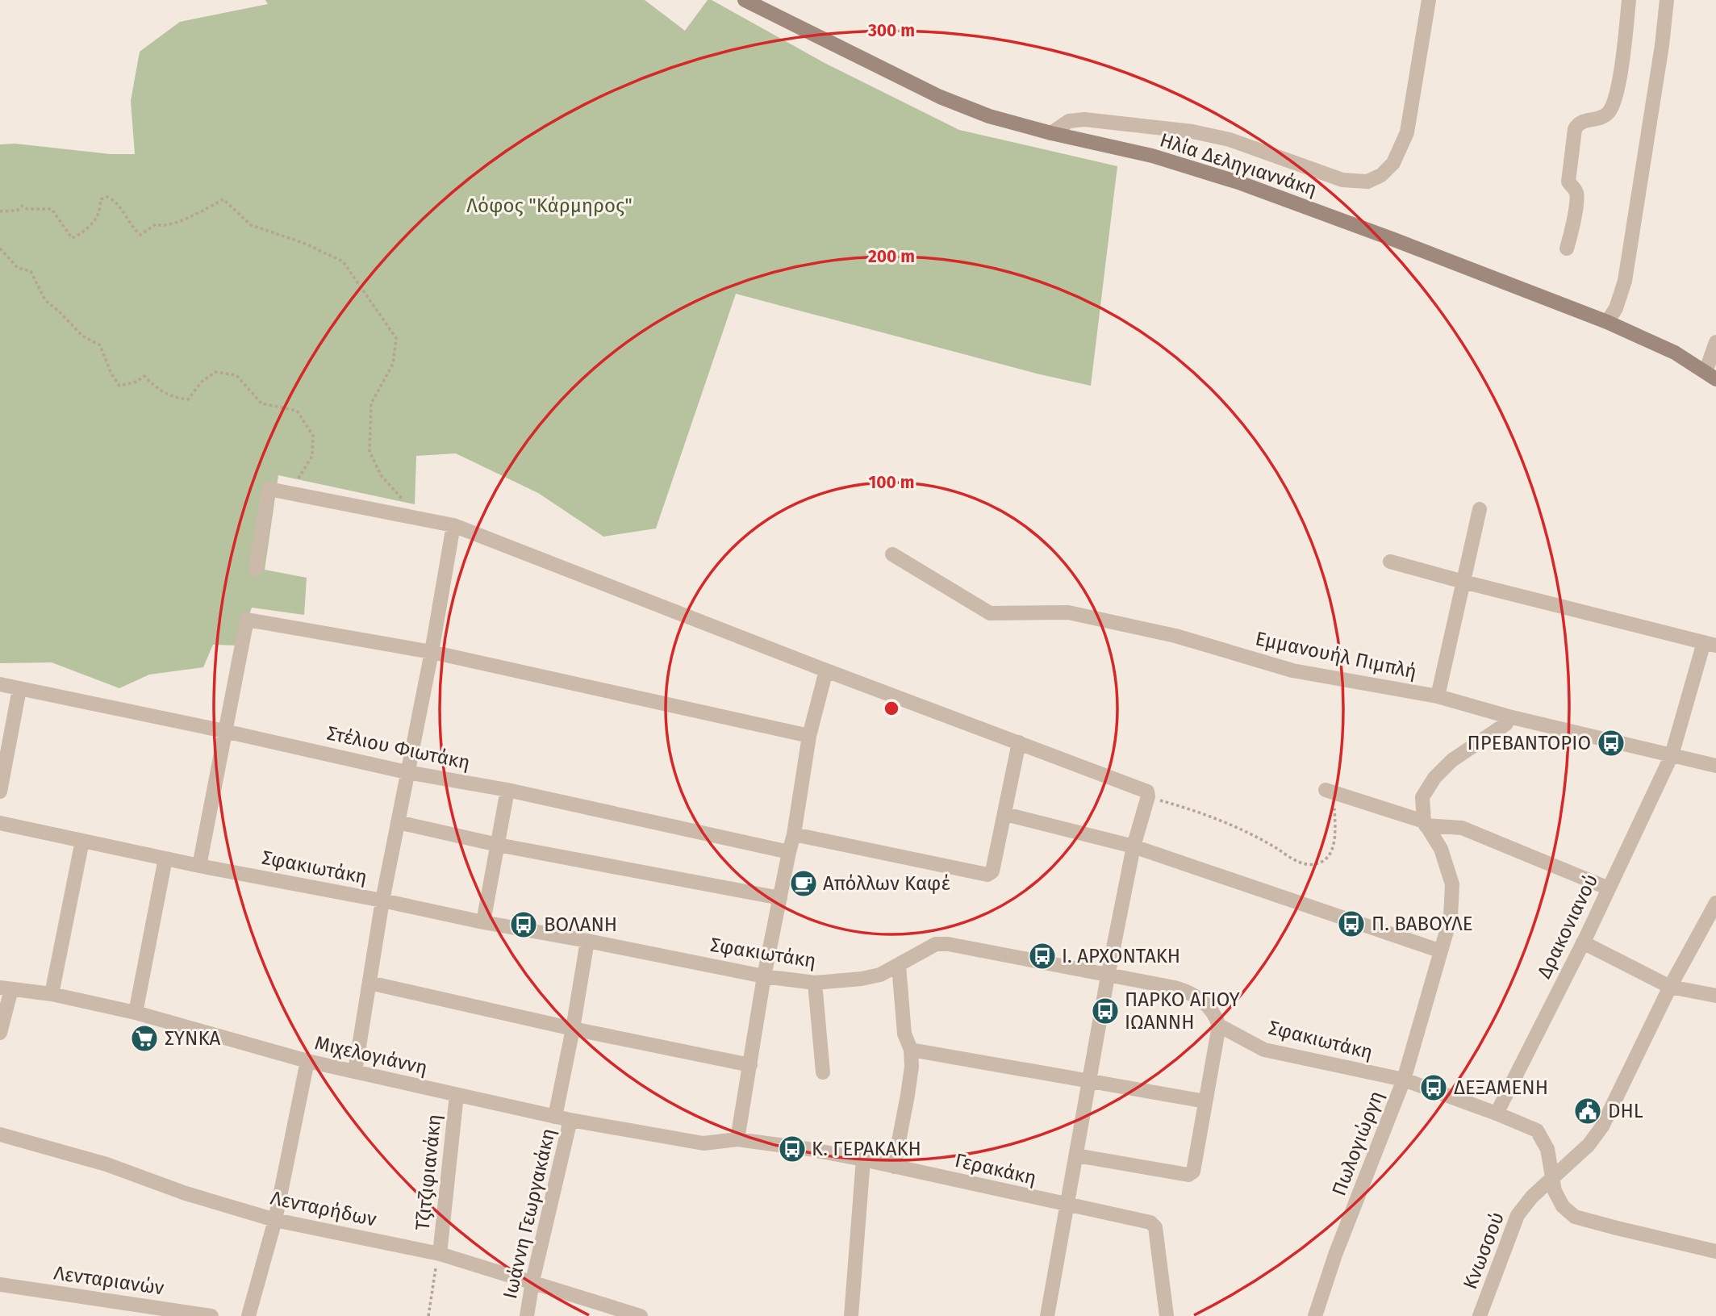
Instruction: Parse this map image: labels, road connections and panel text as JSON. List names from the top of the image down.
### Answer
{
  "streets": {
    "street": [
      "Ηλία Δεληγιαννάκη",
      "Εµµανουήλ Πιµπλή",
      "Στέλιου Φιωτάκη",
      "Σφακιωτάκη",
      "Δρακονιανού",
      "Μιχελογιάννη",
      "Πωλογιώργη",
      "Γερακάκη",
      "Τζιτζιφιανάκη",
      "Λενταρήδων",
      "Ιωάννη Γεωργακάκη",
      "Κνωσσού",
      "Λενταριανών"
    ]
  },
  "crossings": [
    ["Εµµανουήλ Πιµπλή", "Δρακονιανού"],
    ["Σφακιωτάκη", "Δρακονιανού"],
    ["Σφακιωτάκη", "Πωλογιώργη"],
    ["Σφακιωτάκη", "Κνωσσού"],
    ["Μιχελογιάννη", "Γερακάκη"],
    ["Μιχελογιάννη", "Τζιτζιφιανάκη"],
    ["Μιχελογιάννη", "Ιωάννη Γεωργακάκη"],
    ["Τζιτζιφιανάκη", "Λενταρήδων"],
    ["Λενταρήδων", "Ιωάννη Γεωργακάκη"]
  ],
  "parks": ["Λόφος \"Κάρμηρος\""],
  "places": {
    "bus stop": [
      "ΠΡΕΒΑΝΤΟΡΙΟ",
      "Π. ΒΑΒΟΥΛΕ",
      "ΒΟΛΑΝΗ",
      "Ι. ΑΡΧΟΝΤΑΚΗ",
      "ΠΑΡΚΟ ΑΓΙΟΥ ΙΩΑΝΝΗ",
      "ΔΕΞΑΜΕΝΗ",
      "Κ. ΓΕΡΑΚΑΚΗ"
    ],
    "cafe": ["Απόλλων Καφέ"],
    "supermarket": ["ΣΥΝΚΑ"],
    "public building": ["DHL"]
  },
  "rings": ["300 m", "200 m", "100 m"]
}
